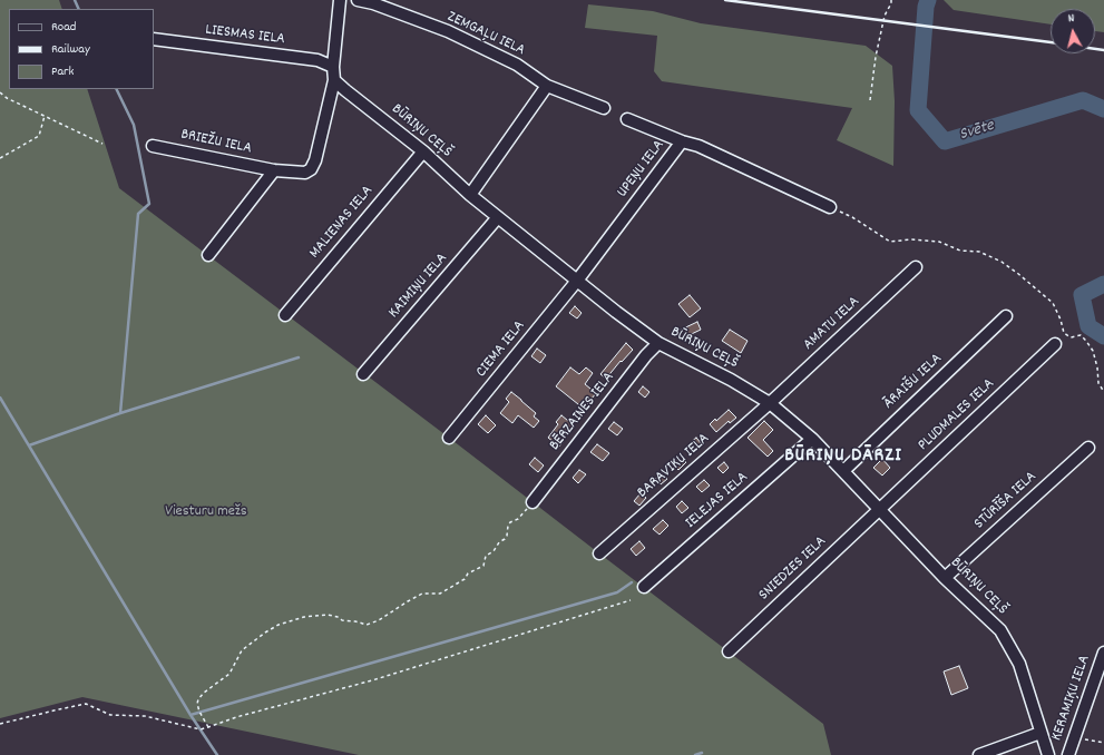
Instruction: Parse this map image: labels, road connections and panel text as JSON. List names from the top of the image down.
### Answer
{
  "streets": {
    "street": [
      "ZEMGAĻU IELA",
      "LIESMAS IELA",
      "BŪRIŅU CEĻŠ",
      "BRIEŽU IELA",
      "UPEŅU IELA",
      "MALIENAS IELA",
      "KAIMIŅU IELA",
      "AMATU IELA",
      "CIEMA IELA",
      "ĀRAIŠU IELA",
      "BĒRZAINES IELA",
      "PLUDMALES IELA",
      "BARAVIKU IELA",
      "IELEJAS IELA",
      "STŪRĪŠA IELA",
      "SNIEDZES IELA",
      "KERAMIĶU IELA"
    ]
  },
  "crossings": [
    ["BŪRIŅU CEĻŠ", "BRIEŽU IELA"],
    ["BŪRIŅU CEĻŠ", "UPEŅU IELA"],
    ["BŪRIŅU CEĻŠ", "MALIENAS IELA"],
    ["BŪRIŅU CEĻŠ", "KAIMIŅU IELA"],
    ["BŪRIŅU CEĻŠ", "AMATU IELA"],
    ["BŪRIŅU CEĻŠ", "CIEMA IELA"],
    ["BŪRIŅU CEĻŠ", "ĀRAIŠU IELA"],
    ["BŪRIŅU CEĻŠ", "BĒRZAINES IELA"],
    ["BŪRIŅU CEĻŠ", "PLUDMALES IELA"],
    ["BŪRIŅU CEĻŠ", "BARAVIKU IELA"],
    ["BŪRIŅU CEĻŠ", "IELEJAS IELA"],
    ["BŪRIŅU CEĻŠ", "STŪRĪŠA IELA"],
    ["BŪRIŅU CEĻŠ", "SNIEDZES IELA"],
    ["UPEŅU IELA", "CIEMA IELA"],
    ["AMATU IELA", "BARAVIKU IELA"],
    ["PLUDMALES IELA", "SNIEDZES IELA"]
  ],
  "districts": ["BŪRIŅU DĀRZI"],
  "water": ["Svēte"],
  "parks": ["Viesturu mežs"],
  "legend": ["Road", "Railway", "Park"],
  "north": "top"
}
